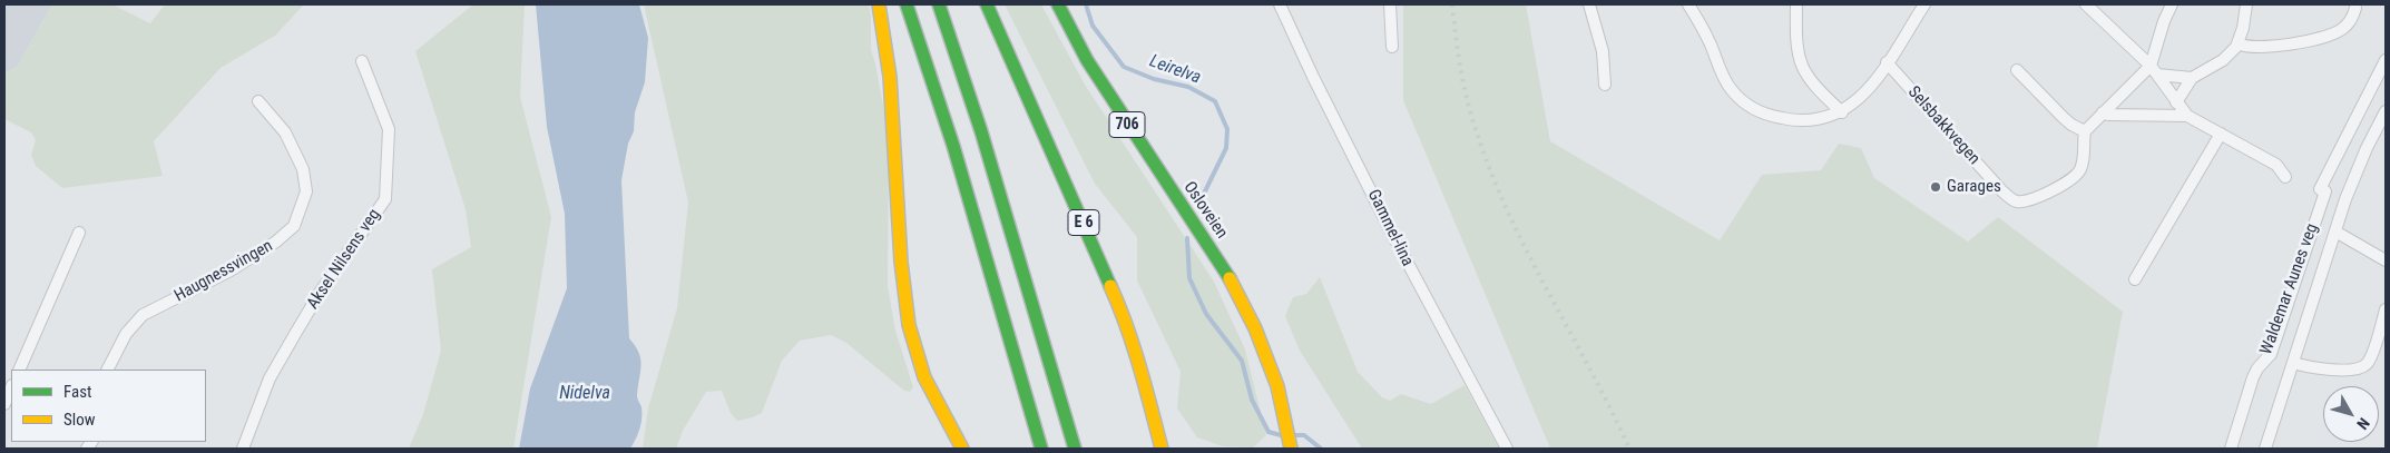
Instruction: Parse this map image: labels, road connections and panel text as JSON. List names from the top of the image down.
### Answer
{
  "streets": {
    "highway": ["706", "Osloveien", "E 6"],
    "street": [
      "Selsbakkvegen",
      "Gammel-lina",
      "Aksel Nilsens veg",
      "Haugnessvingen",
      "Waldemar Aunes veg"
    ]
  },
  "water": ["Leirelva", "Nidelva"],
  "places": ["Garages"],
  "legend": ["Fast", "Slow"],
  "north": "bottom right"
}
